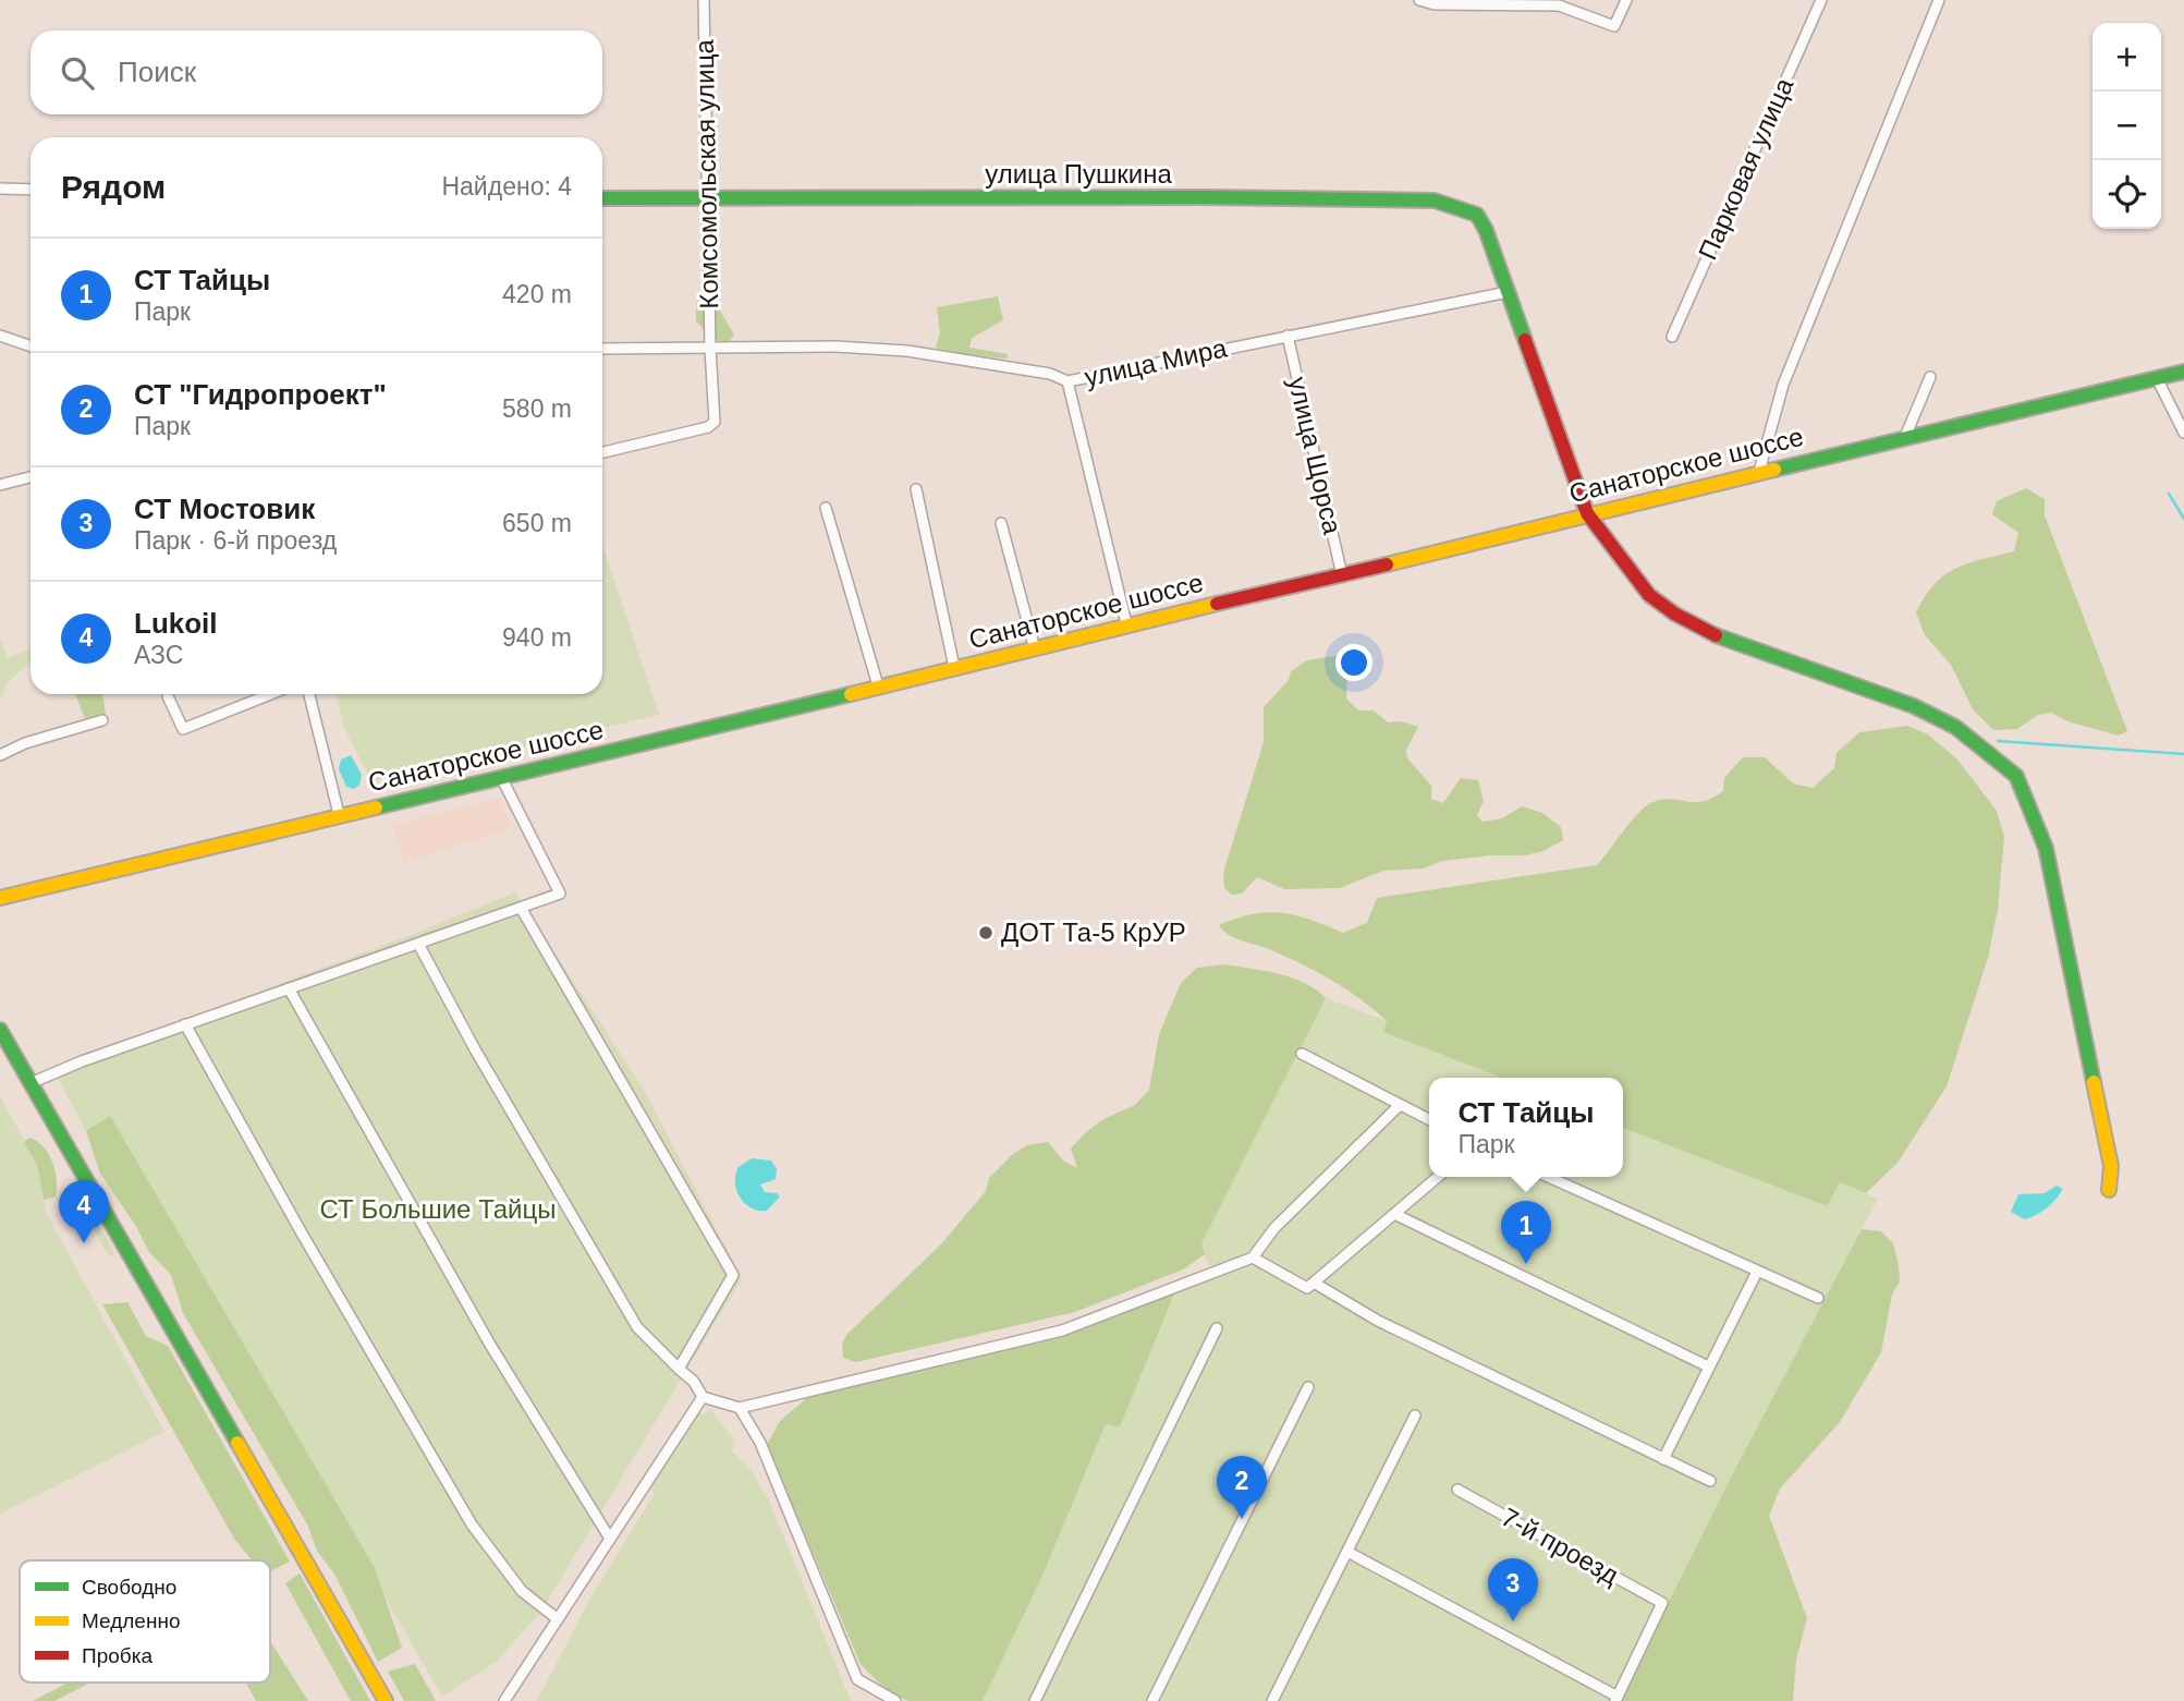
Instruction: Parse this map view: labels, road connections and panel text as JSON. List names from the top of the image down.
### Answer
{
  "streets": {
    "street": [
      "Парковая улица",
      "Комсомольская улица",
      "улица Пушкина",
      "улица Мира",
      "улица Щорса",
      "Санаторское шоссе",
      "7-й проезд"
    ]
  },
  "crossings": [
    ["Комсомольская улица", "улица Пушкина"],
    ["Комсомольская улица", "улица Мира"],
    ["улица Пушкина", "улица Мира"],
    ["улица Мира", "улица Щорса"],
    ["улица Щорса", "Санаторское шоссе"]
  ],
  "parks": ["СТ Большие Тайцы"],
  "places": ["ДОТ Та-5 КрУР"],
  "legend": ["Свободно", "Медленно", "Пробка"],
  "page": {
    "map_buttons": ["+", "−"],
    "search": "Поиск",
    "heading": ["Рядом", "Найдено: 4"],
    "list": [
      {
        "mark": "1",
        "name": "СТ Тайцы",
        "note": "Парк",
        "value": "420 m"
      },
      {
        "mark": "2",
        "name": "СТ \"Гидропроект\"",
        "note": "Парк",
        "value": "580 m"
      },
      {
        "mark": "3",
        "name": "СТ Мостовик",
        "note": "Парк · 6-й проезд",
        "value": "650 m"
      },
      {
        "mark": "4",
        "name": "Lukoil",
        "note": "АЗС",
        "value": "940 m"
      }
    ],
    "popup": ["СТ Тайцы", "Парк"],
    "pins": [
      "4",
      "1",
      "2",
      "3"
    ]
  }
}
